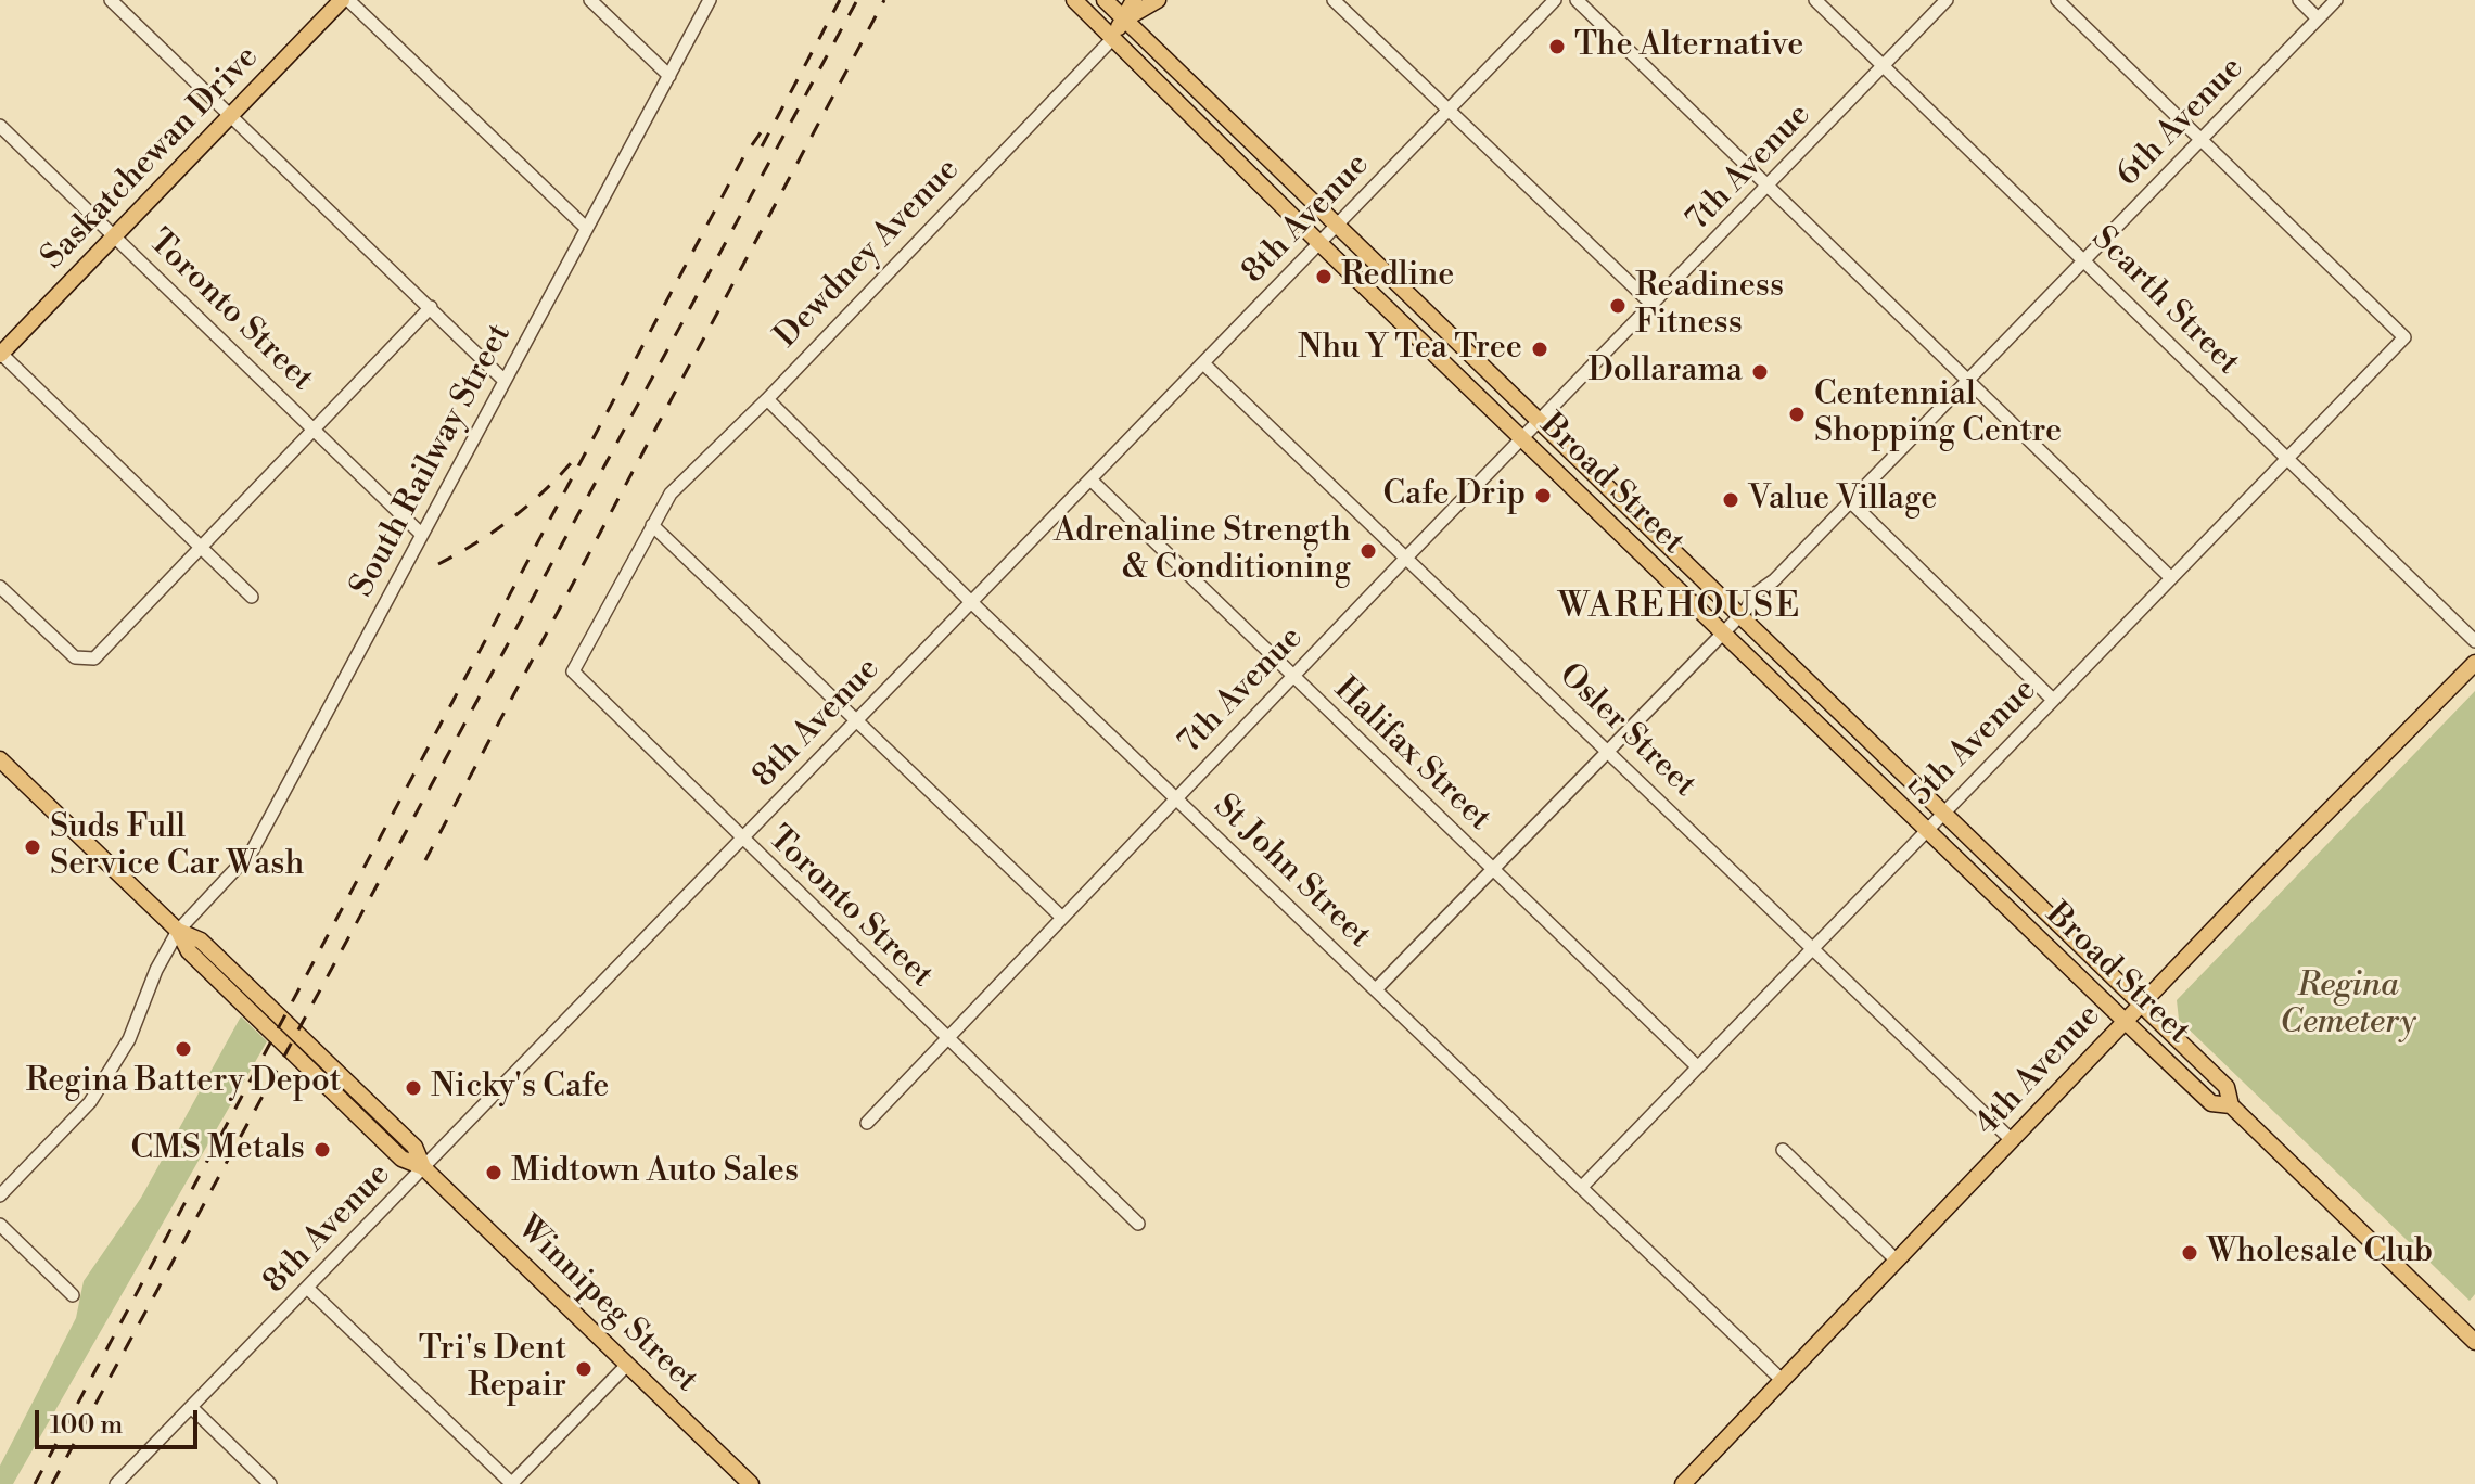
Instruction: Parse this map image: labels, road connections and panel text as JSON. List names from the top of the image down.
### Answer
{
  "streets": {
    "main road": [
      "Saskatchewan Drive",
      "Dewdney Avenue",
      "Broad Street",
      "4th Avenue",
      "Winnipeg Street"
    ],
    "street": [
      "6th Avenue",
      "7th Avenue",
      "8th Avenue",
      "Scarth Street",
      "Toronto Street",
      "South Railway Street",
      "Osler Street",
      "5th Avenue",
      "Halifax Street",
      "St John Street"
    ]
  },
  "crossings": [
    ["6th Avenue", "Scarth Street"],
    ["6th Avenue", "Broad Street"],
    ["6th Avenue", "Osler Street"],
    ["6th Avenue", "5th Avenue"],
    ["6th Avenue", "Halifax Street"],
    ["6th Avenue", "St John Street"],
    ["Saskatchewan Drive", "Toronto Street"],
    ["7th Avenue", "Scarth Street"],
    ["7th Avenue", "Toronto Street"],
    ["7th Avenue", "Broad Street"],
    ["7th Avenue", "Osler Street"],
    ["7th Avenue", "Halifax Street"],
    ["7th Avenue", "St John Street"],
    ["8th Avenue", "Toronto Street"],
    ["8th Avenue", "Broad Street"],
    ["8th Avenue", "Osler Street"],
    ["8th Avenue", "Halifax Street"],
    ["8th Avenue", "St John Street"],
    ["8th Avenue", "Winnipeg Street"],
    ["Dewdney Avenue", "Toronto Street"],
    ["Dewdney Avenue", "Broad Street"],
    ["Dewdney Avenue", "St John Street"],
    ["Scarth Street", "5th Avenue"],
    ["Toronto Street", "South Railway Street"],
    ["South Railway Street", "Winnipeg Street"],
    ["Broad Street", "5th Avenue"],
    ["Broad Street", "4th Avenue"],
    ["Osler Street", "5th Avenue"],
    ["Osler Street", "4th Avenue"],
    ["5th Avenue", "Halifax Street"],
    ["5th Avenue", "St John Street"],
    ["St John Street", "4th Avenue"]
  ],
  "districts": ["WAREHOUSE"],
  "parks": ["Regina Cemetery"],
  "places": [
    "The Alternative",
    "Redline",
    "Readiness Fitness",
    "Nhu Y Tea Tree",
    "Dollarama",
    "Centennial Shopping Centre",
    "Cafe Drip",
    "Value Village",
    "Adrenaline Strength & Conditioning",
    "Suds Full Service Car Wash",
    "Regina Battery Depot",
    "Nicky's Cafe",
    "CMS Metals",
    "Midtown Auto Sales",
    "Wholesale Club",
    "Tri's Dent Repair"
  ],
  "scale_bar": "100 m"
}
